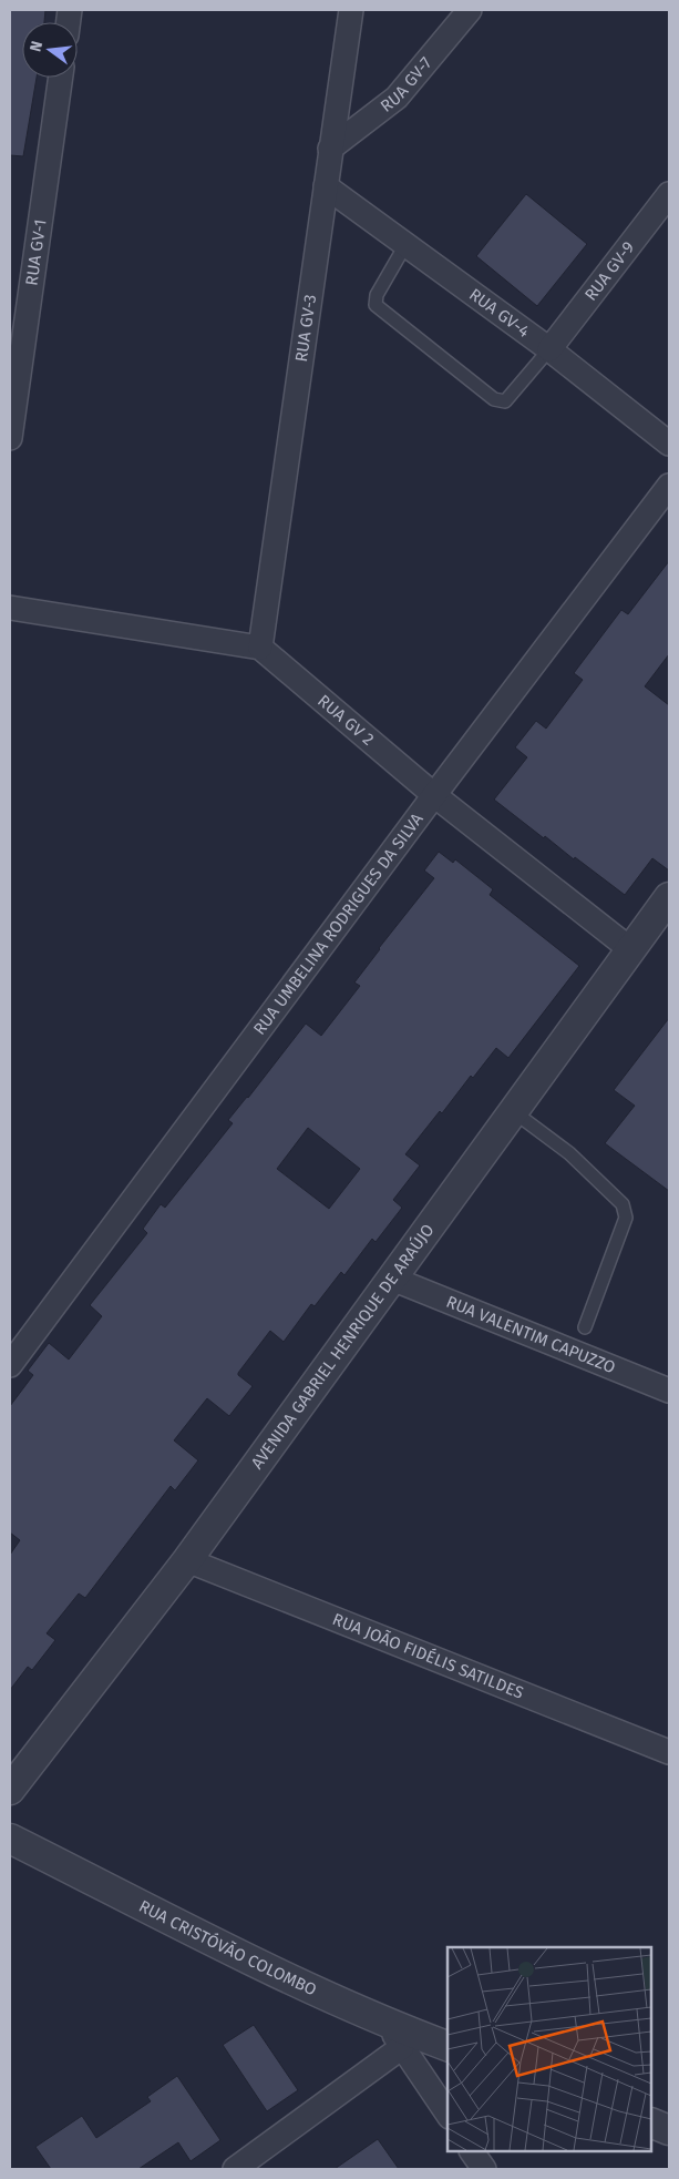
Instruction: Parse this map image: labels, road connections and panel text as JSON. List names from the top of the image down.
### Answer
{
  "streets": {
    "street": [
      "RUA GV-7",
      "RUA GV-1",
      "RUA GV-9",
      "RUA GV-4",
      "RUA GV-3",
      "RUA GV 2",
      "RUA UMBELINA RODRIGUES DA SILVA",
      "RUA VALENTIM CAPUZZO",
      "AVENIDA GABRIEL HENRIQUE DE ARAÚJO",
      "RUA JOÃO FIDÉLIS SATILDES",
      "RUA CRISTÓVÃO COLOMBO"
    ]
  },
  "crossings": [
    ["RUA GV-7", "RUA GV-3"],
    ["RUA GV-9", "RUA GV-4"],
    ["RUA GV-4", "RUA GV-3"],
    ["RUA GV-3", "RUA GV 2"],
    ["RUA GV 2", "RUA UMBELINA RODRIGUES DA SILVA"],
    ["RUA GV 2", "AVENIDA GABRIEL HENRIQUE DE ARAÚJO"],
    ["RUA VALENTIM CAPUZZO", "AVENIDA GABRIEL HENRIQUE DE ARAÚJO"],
    ["AVENIDA GABRIEL HENRIQUE DE ARAÚJO", "RUA JOÃO FIDÉLIS SATILDES"]
  ],
  "north": "left"
}
